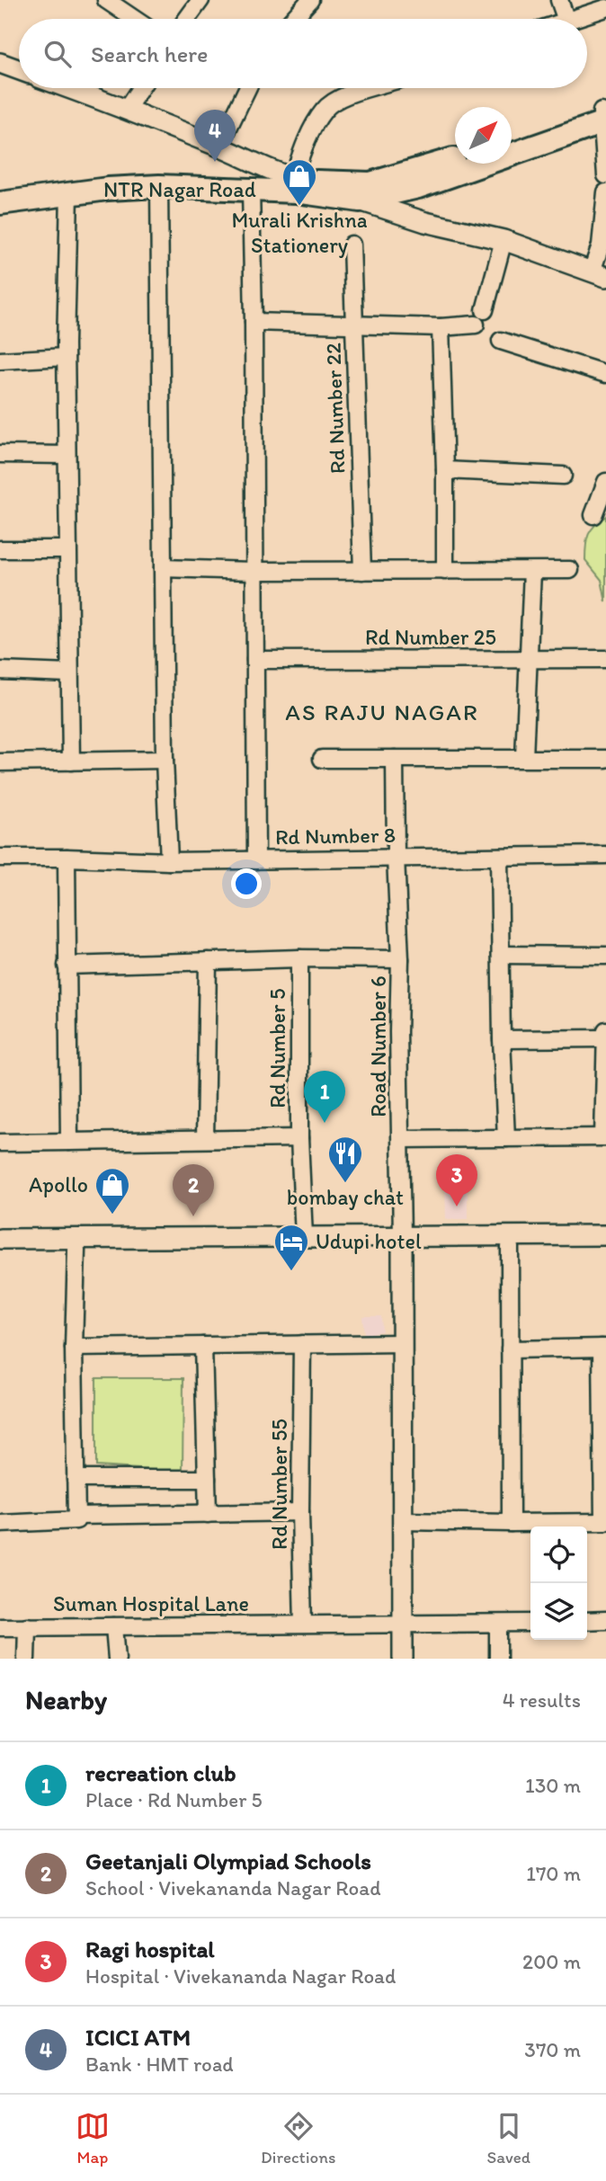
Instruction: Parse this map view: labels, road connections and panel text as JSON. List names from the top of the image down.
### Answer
{
  "streets": {
    "main road": ["NTR Nagar Road"],
    "street": [
      "Rd Number 22",
      "Rd Number 25",
      "Rd Number 8",
      "Road Number 6",
      "Rd Number 5",
      "Rd Number 55",
      "Suman Hospital Lane"
    ]
  },
  "crossings": [
    ["Rd Number 8", "Road Number 6"],
    ["Rd Number 55", "Suman Hospital Lane"]
  ],
  "districts": ["AS RAJU NAGAR"],
  "places": {
    "shop": ["Murali Krishna Stationery", "Apollo"],
    "restaurant": ["bombay chat"],
    "hotel": ["Udupi hotel"]
  },
  "north": "top right",
  "page": {
    "search": "Search here",
    "pins": [
      "4",
      "1",
      "3",
      "2"
    ],
    "heading": ["Nearby", "4 results"],
    "list": [
      {
        "mark": "1",
        "name": "recreation club",
        "note": "Place · Rd Number 5",
        "value": "130 m"
      },
      {
        "mark": "2",
        "name": "Geetanjali Olympiad Schools",
        "note": "School · Vivekananda Nagar Road",
        "value": "170 m"
      },
      {
        "mark": "3",
        "name": "Ragi hospital",
        "note": "Hospital · Vivekananda Nagar Road",
        "value": "200 m"
      },
      {
        "mark": "4",
        "name": "ICICI ATM",
        "note": "Bank · HMT road",
        "value": "370 m"
      }
    ],
    "nav": ["Map", "Directions", "Saved"]
  }
}
